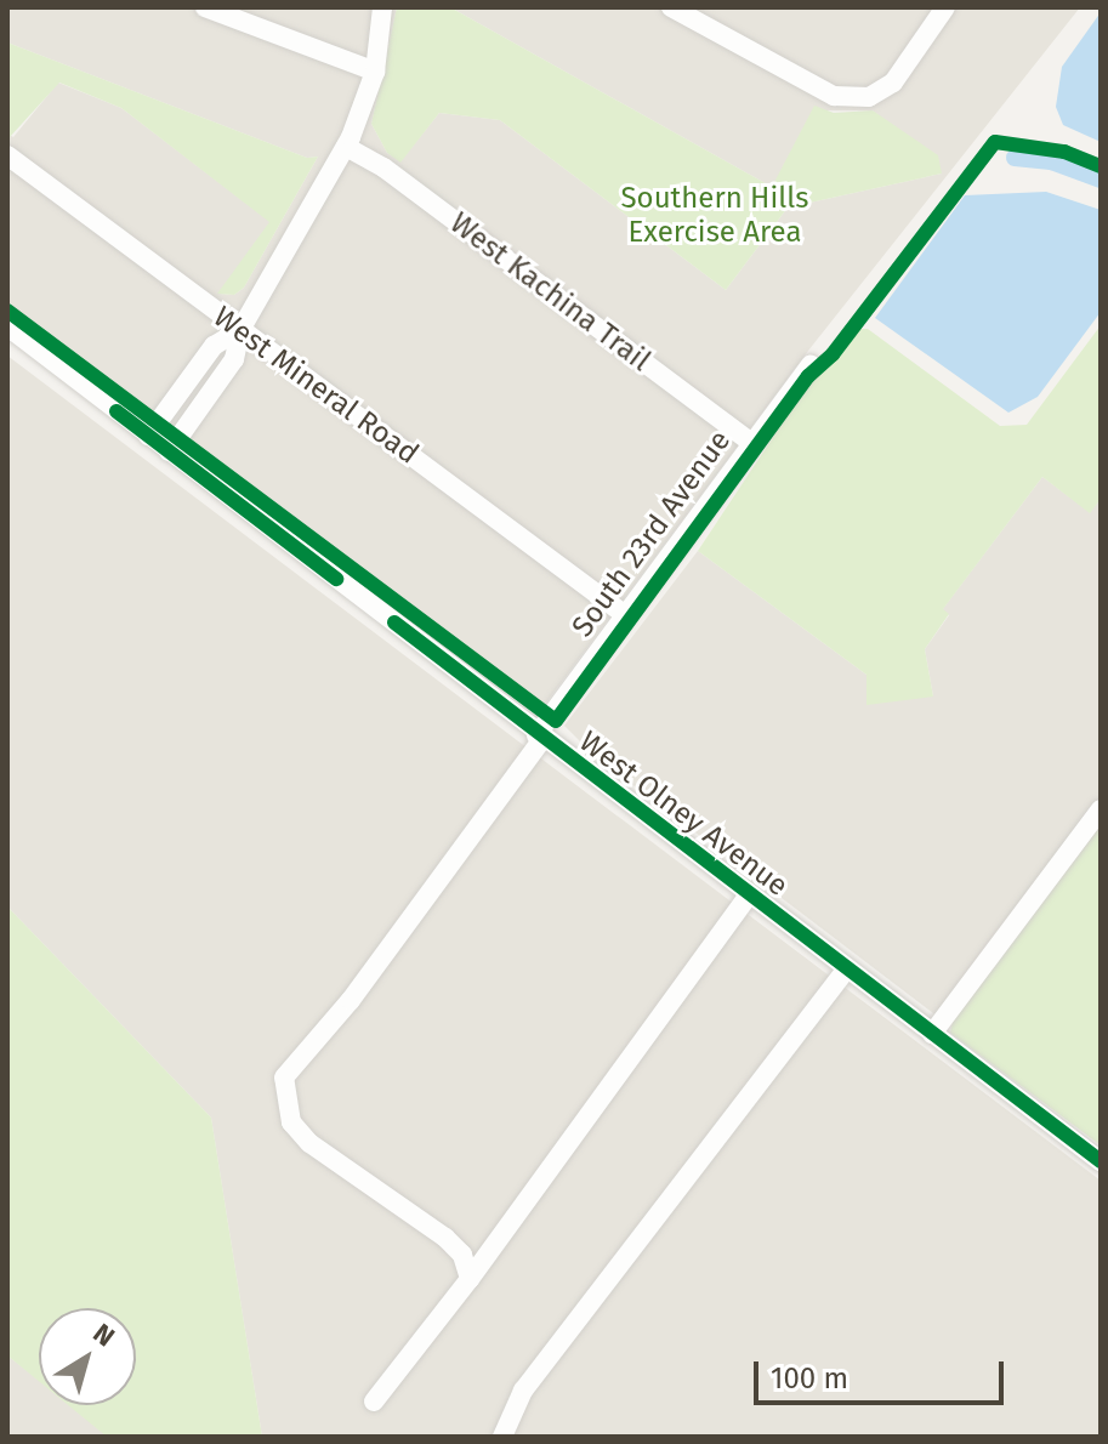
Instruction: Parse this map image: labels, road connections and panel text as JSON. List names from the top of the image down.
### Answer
{
  "streets": {
    "street": [
      "West Kachina Trail",
      "West Mineral Road",
      "South 23rd Avenue",
      "West Olney Avenue"
    ]
  },
  "crossings": [
    ["West Kachina Trail", "South 23rd Avenue"],
    ["West Mineral Road", "South 23rd Avenue"],
    ["South 23rd Avenue", "West Olney Avenue"]
  ],
  "parks": ["Southern Hills Exercise Area"],
  "scale_bar": "100 m",
  "north": "top right"
}
